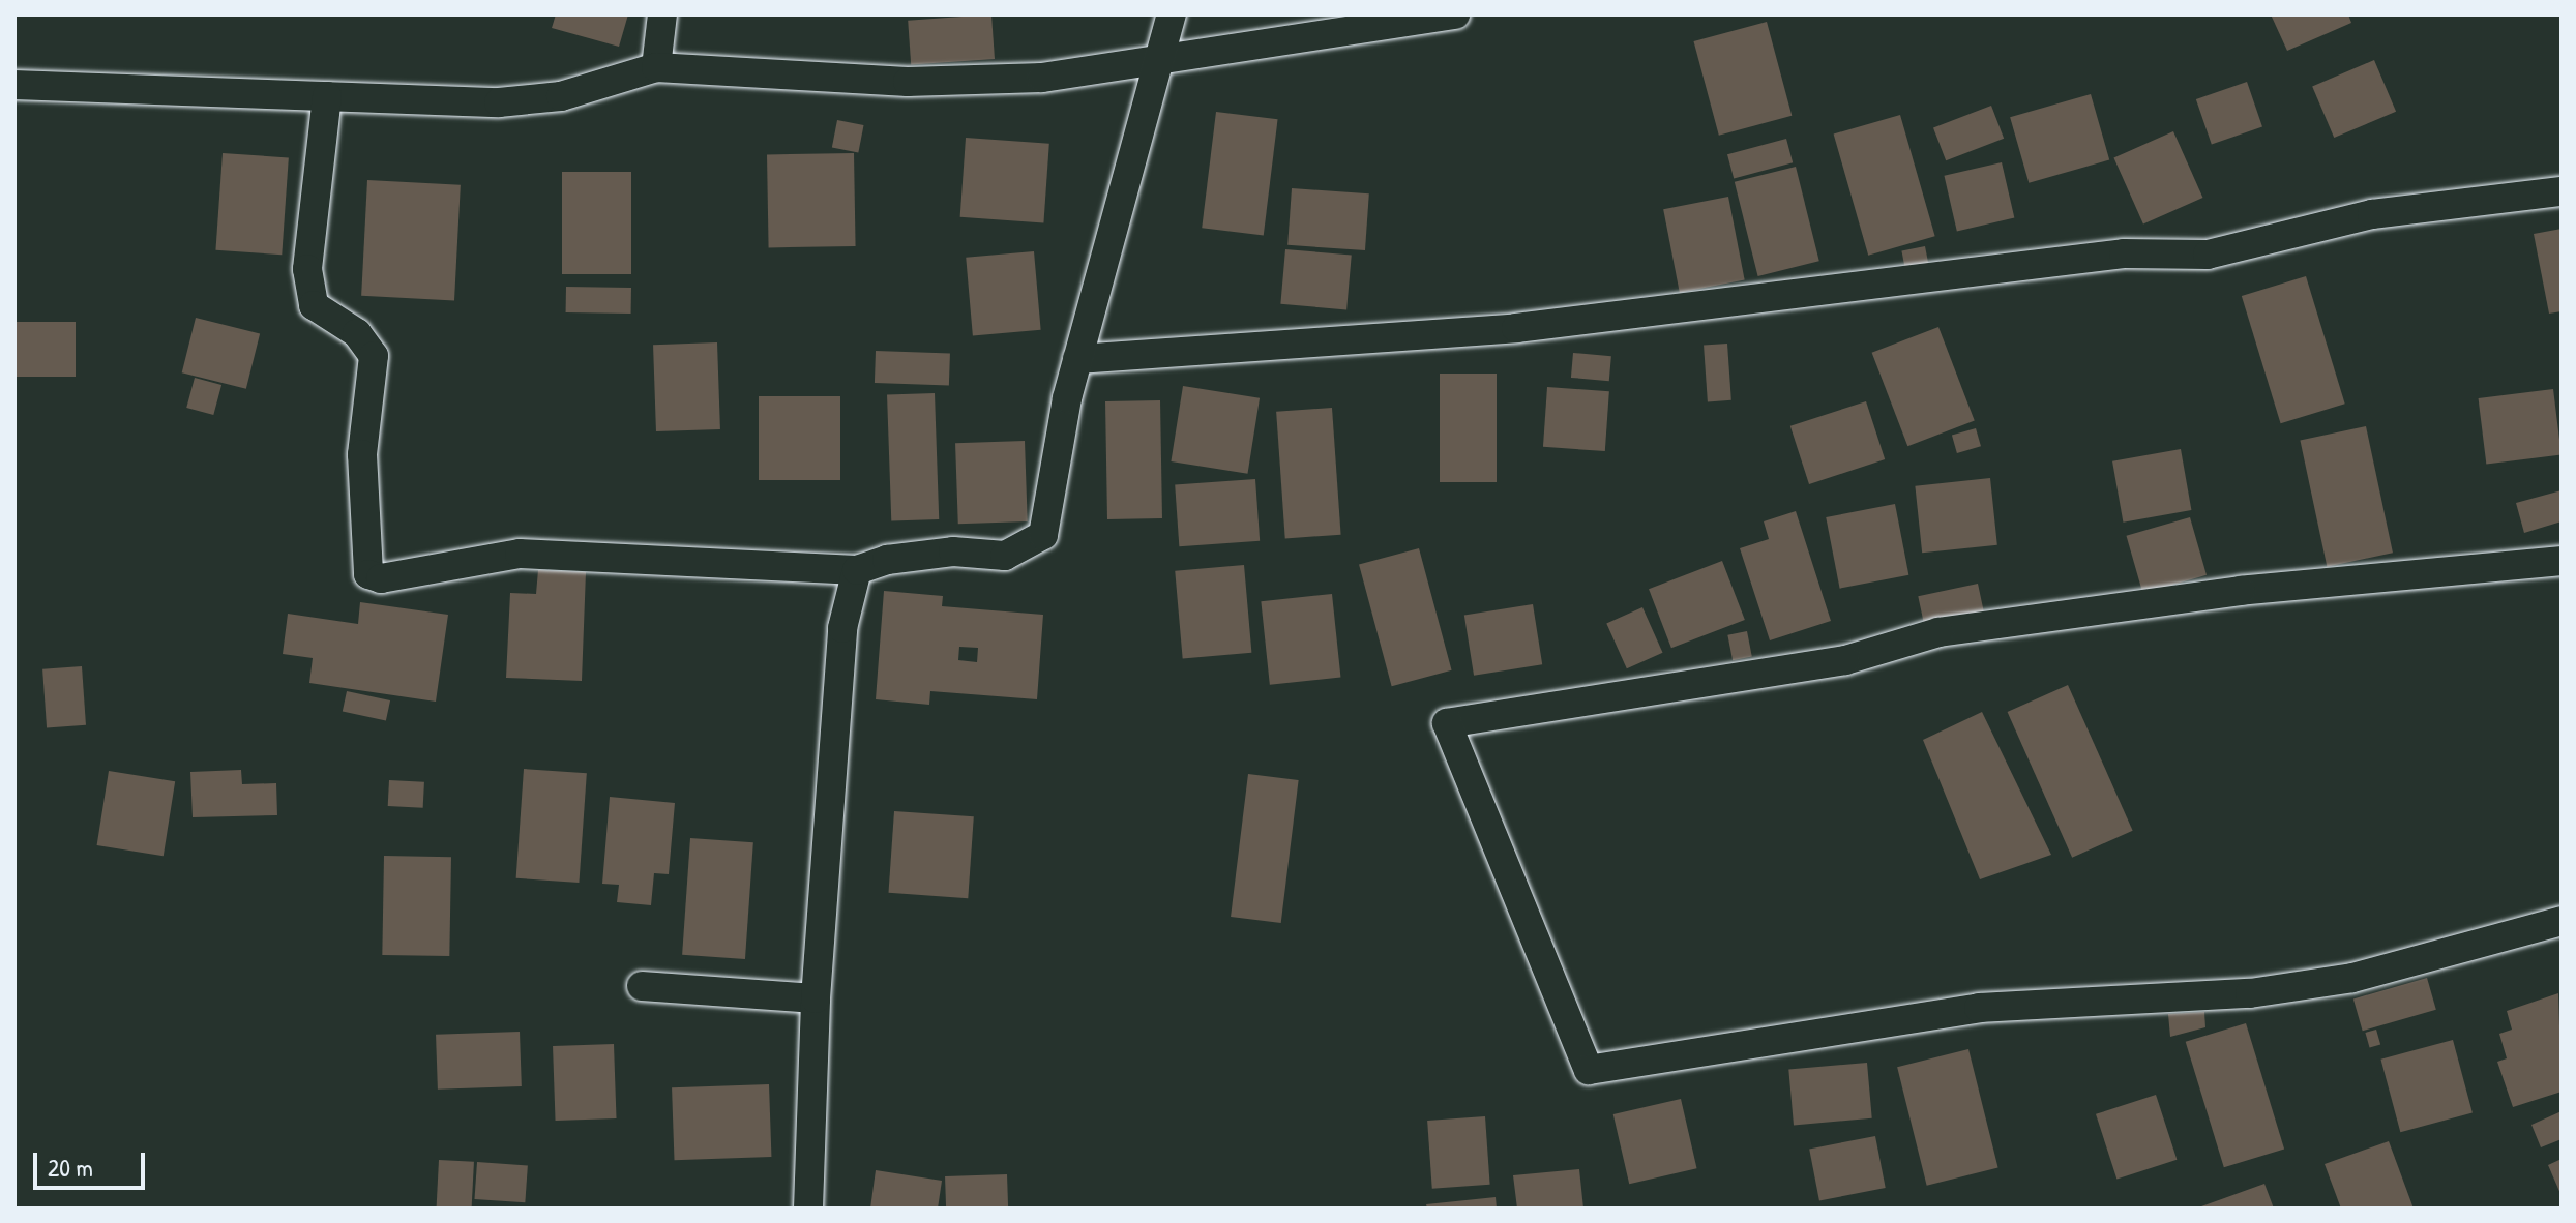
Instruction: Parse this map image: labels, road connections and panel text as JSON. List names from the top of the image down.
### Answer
{
  "scale_bar": "20 m"
}
